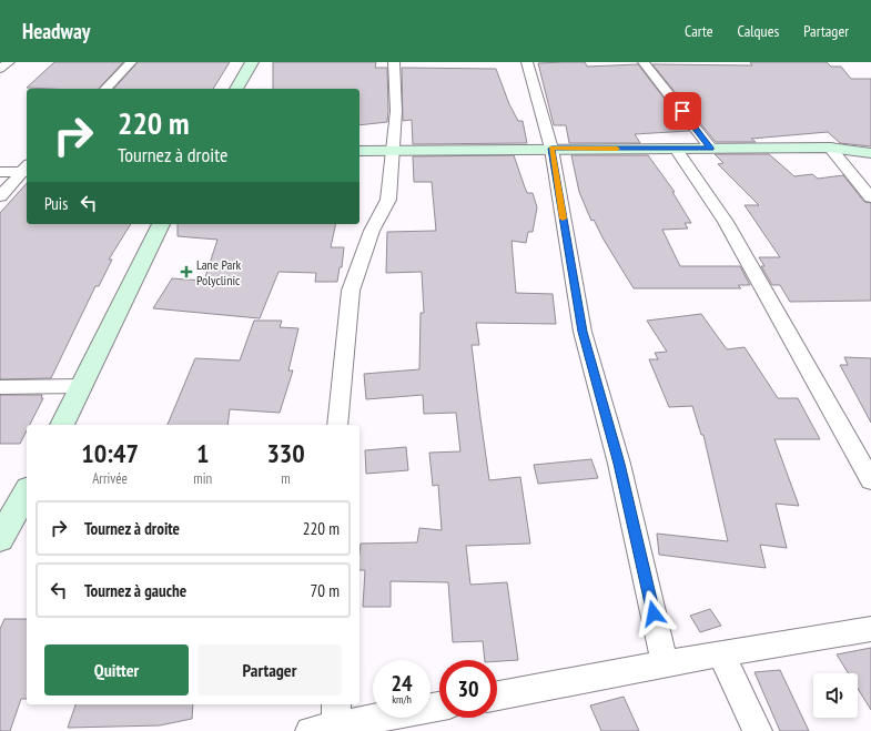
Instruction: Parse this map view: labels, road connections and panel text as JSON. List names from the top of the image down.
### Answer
{
  "places": {
    "health": ["Lane Park Polyclinic"]
  },
  "page": {
    "header": "Headway",
    "nav": ["Carte", "Calques", "Partager"],
    "turn": ["220 m", "Tournez à droite"],
    "then": "Puis",
    "eta": [
      "10:47",
      "Arrivée",
      "1",
      "min",
      "330",
      "m"
    ],
    "list": [
      {
        "name": "Tournez à droite",
        "value": "220 m"
      },
      {
        "name": "Tournez à gauche",
        "value": "70 m"
      }
    ],
    "buttons": ["Quitter", "Partager"],
    "speed": "24 km/h",
    "limit": "30"
  }
}
